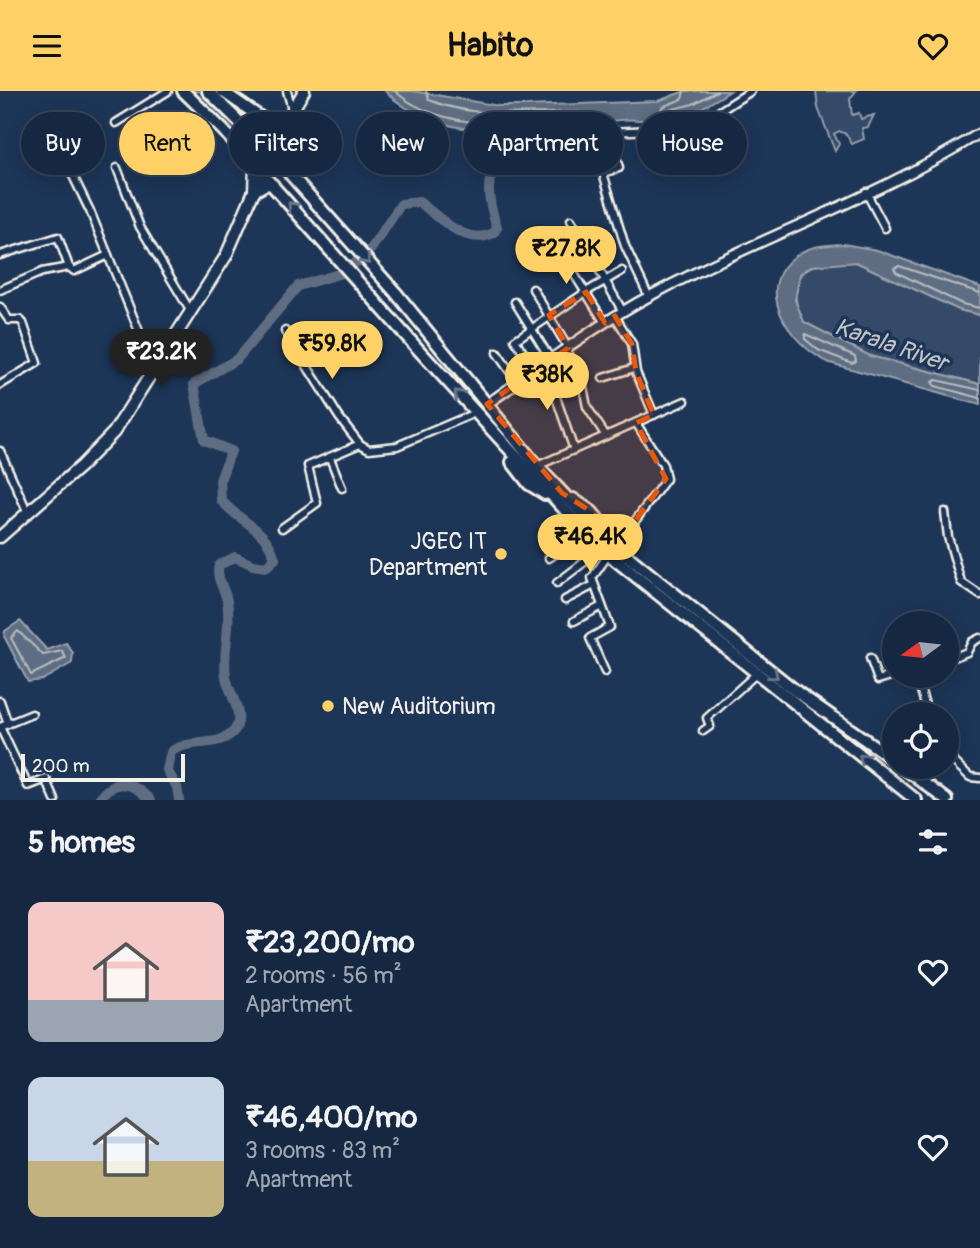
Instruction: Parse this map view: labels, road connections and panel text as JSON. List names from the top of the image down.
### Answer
{
  "water": ["Karala River"],
  "places": ["JGEC IT Department", "New Auditorium"],
  "scale_bar": "200 m",
  "north": "left",
  "page": {
    "header": "Habito",
    "chip": [
      "Buy",
      "Rent",
      "Filters",
      "New",
      "Apartment",
      "House"
    ],
    "price": [
      "₹27.8K",
      "₹59.8K",
      "₹23.2K",
      "₹38K",
      "₹46.4K"
    ],
    "scale": "200 m",
    "heading": "5 homes",
    "list": [
      {
        "name": "₹23,200/mo",
        "note": "2 rooms · 56 m² · Apartment"
      },
      {
        "name": "₹46,400/mo",
        "note": "3 rooms · 83 m² · Apartment"
      }
    ]
  }
}
